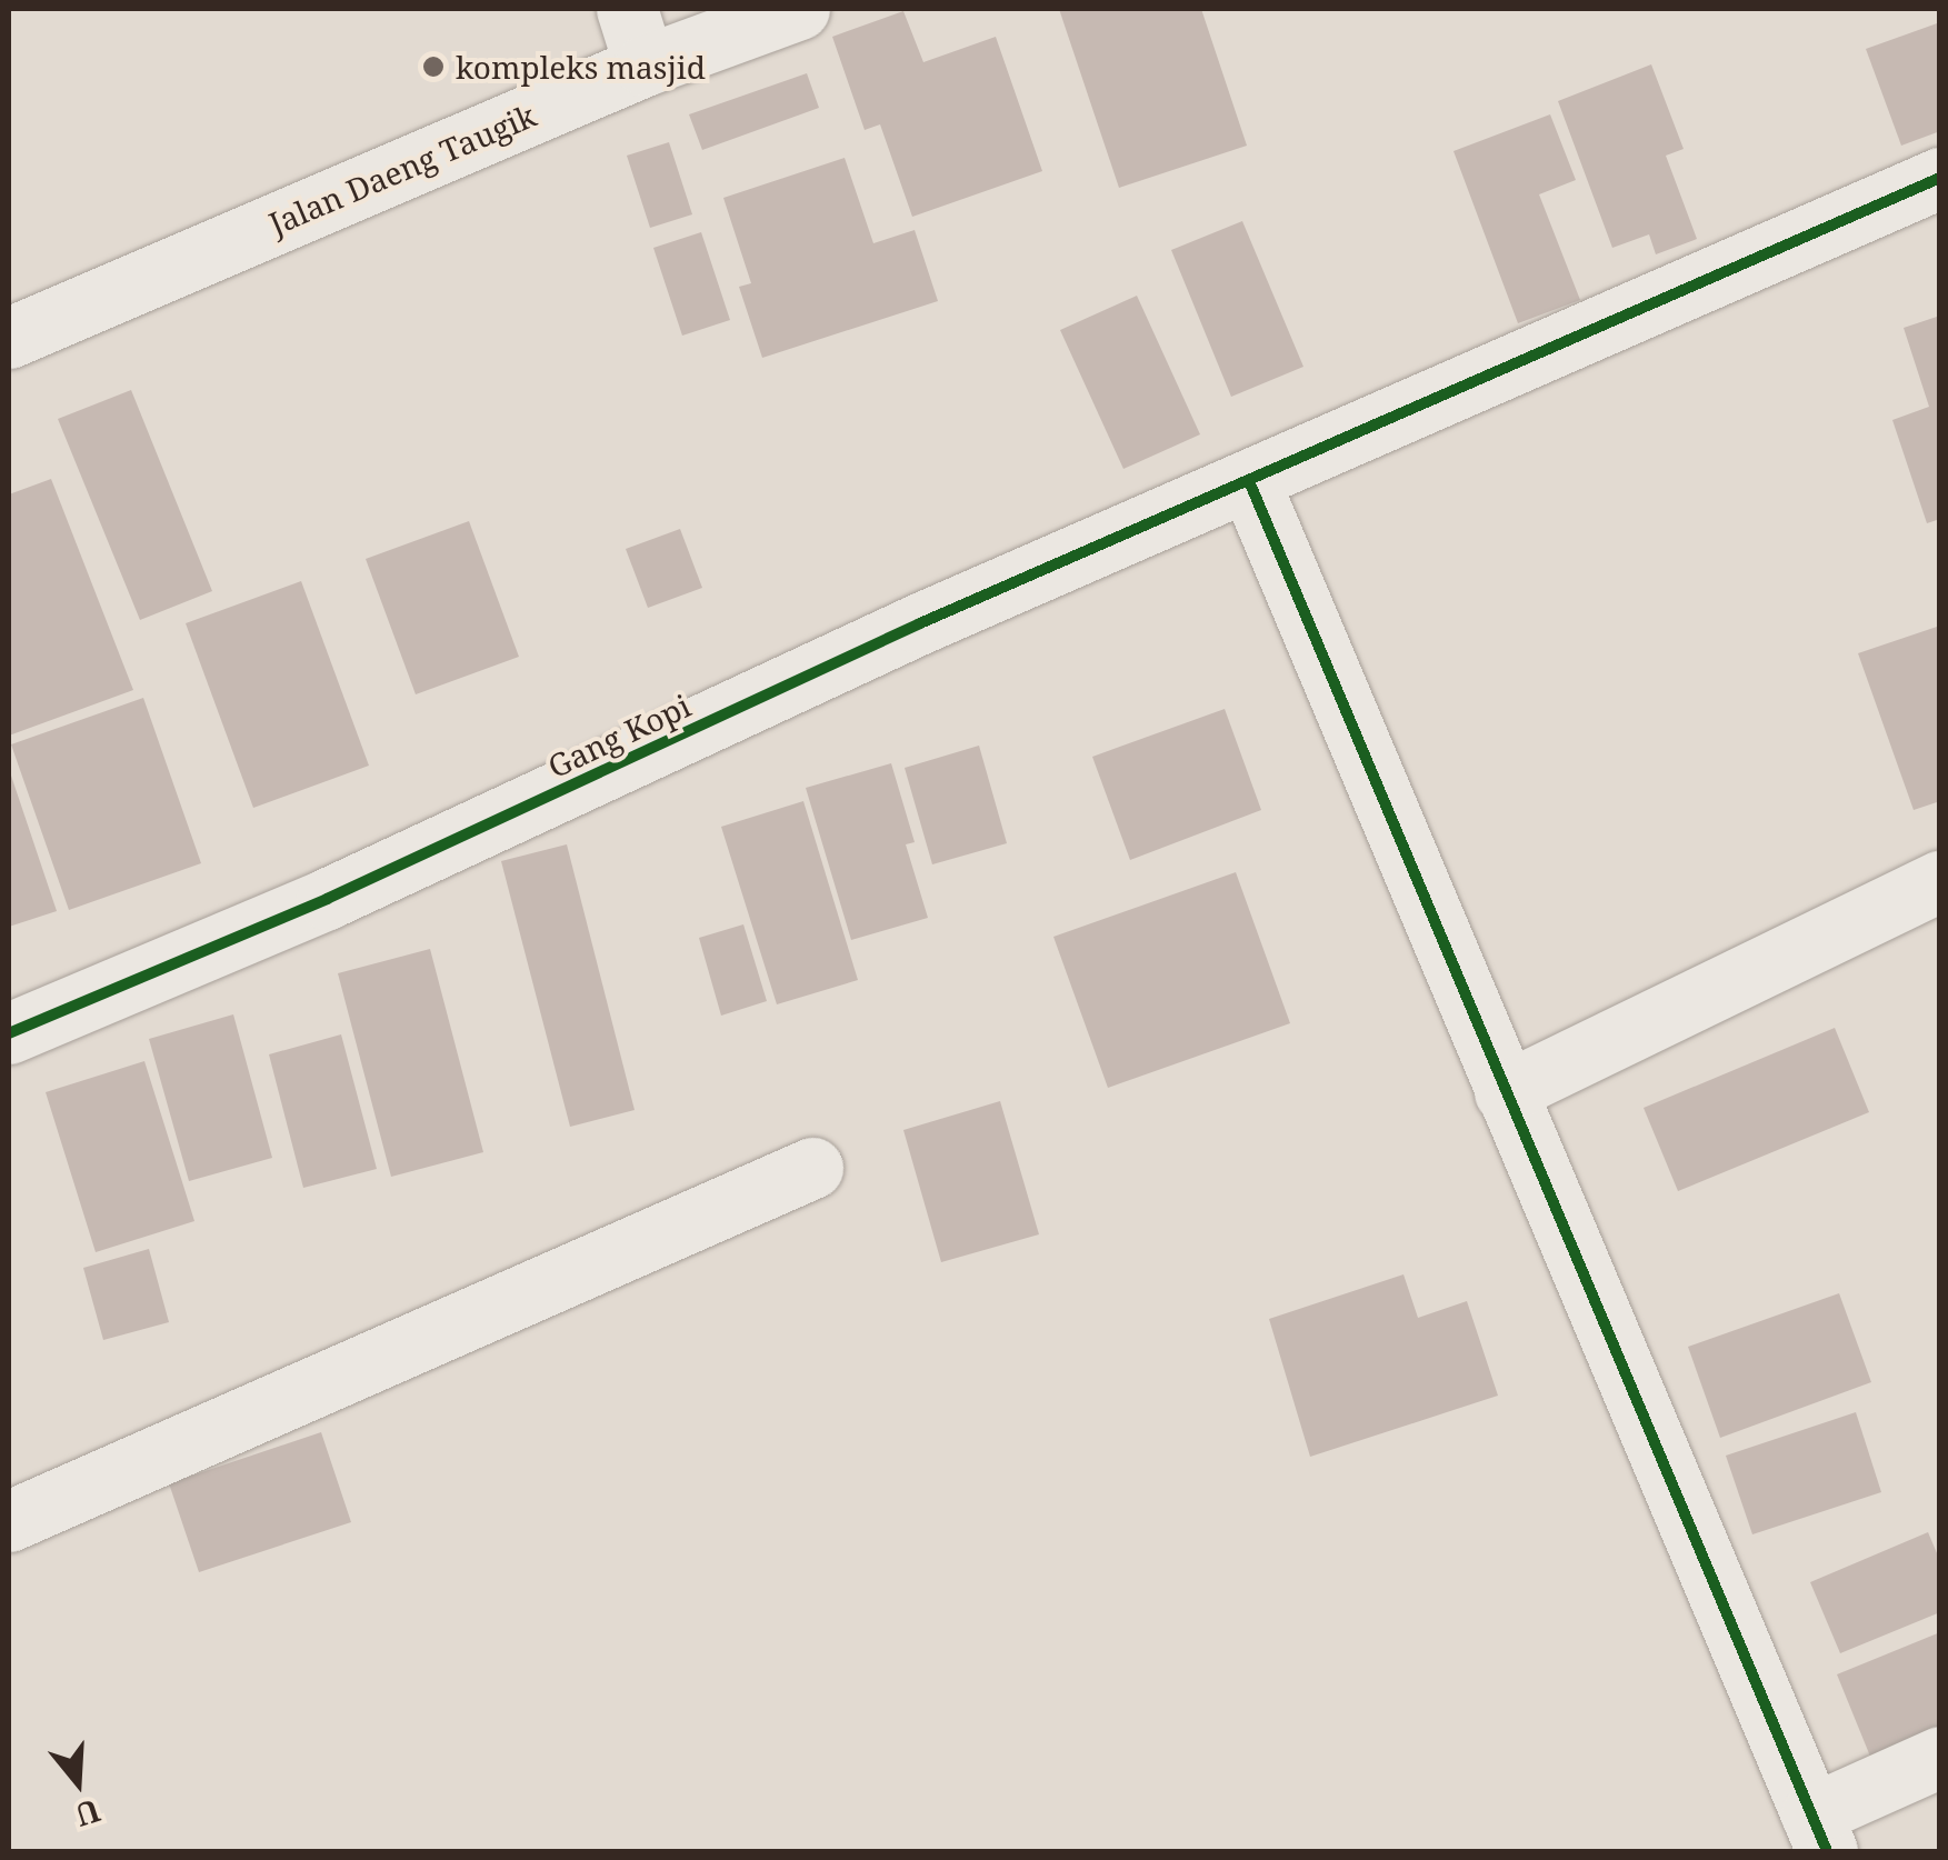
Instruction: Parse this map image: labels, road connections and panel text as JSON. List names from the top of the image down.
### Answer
{
  "streets": {
    "street": ["Jalan Daeng Taugik", "Gang Kopi"]
  },
  "places": ["kompleks masjid"],
  "north": "bottom"
}
